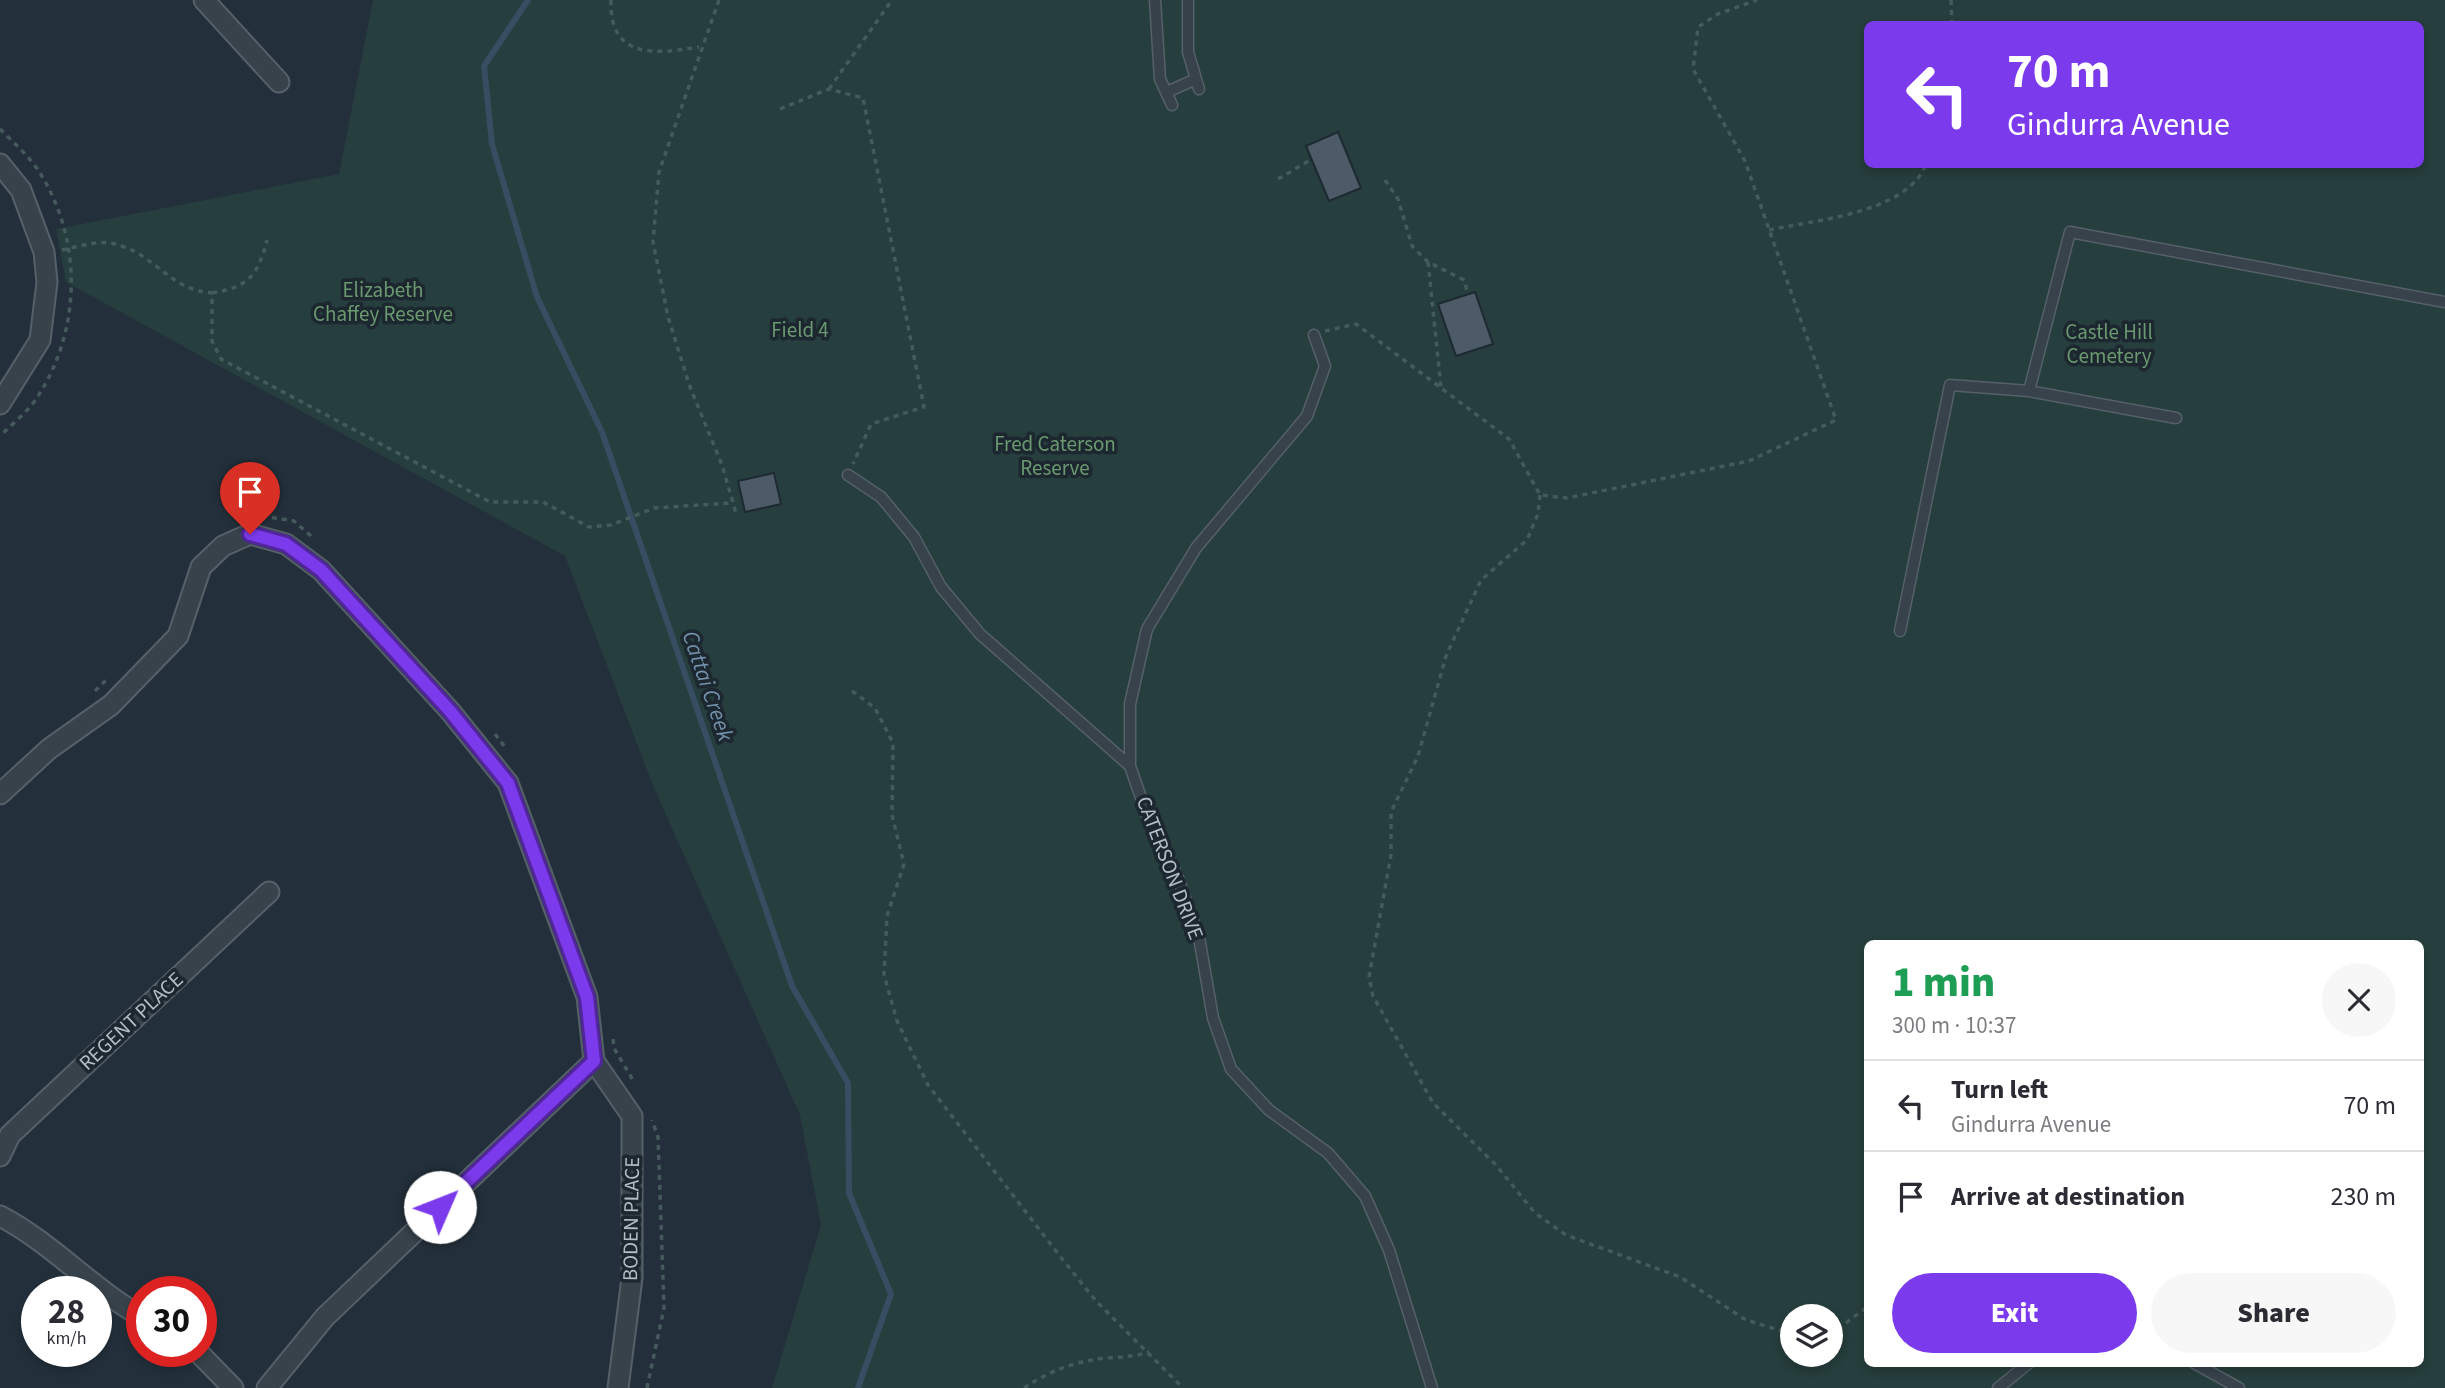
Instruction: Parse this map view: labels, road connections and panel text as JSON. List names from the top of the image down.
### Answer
{
  "streets": {
    "street": ["REGENT PLACE", "BODEN PLACE"],
    "lane": ["CATERSON DRIVE"]
  },
  "water": ["Cattai Creek"],
  "parks": [
    "Elizabeth Chaffey Reserve",
    "Field 4",
    "Castle Hill Cemetery",
    "Fred Caterson Reserve"
  ],
  "page": {
    "turn": ["70 m", "Gindurra Avenue"],
    "heading": ["1 min", "300 m · 10:37"],
    "list": [
      {
        "name": "Turn left",
        "note": "Gindurra Avenue",
        "value": "70 m"
      },
      {
        "name": "Arrive at destination",
        "value": "230 m"
      }
    ],
    "buttons": ["Exit", "Share"],
    "speed": "28 km/h",
    "limit": "30"
  }
}
